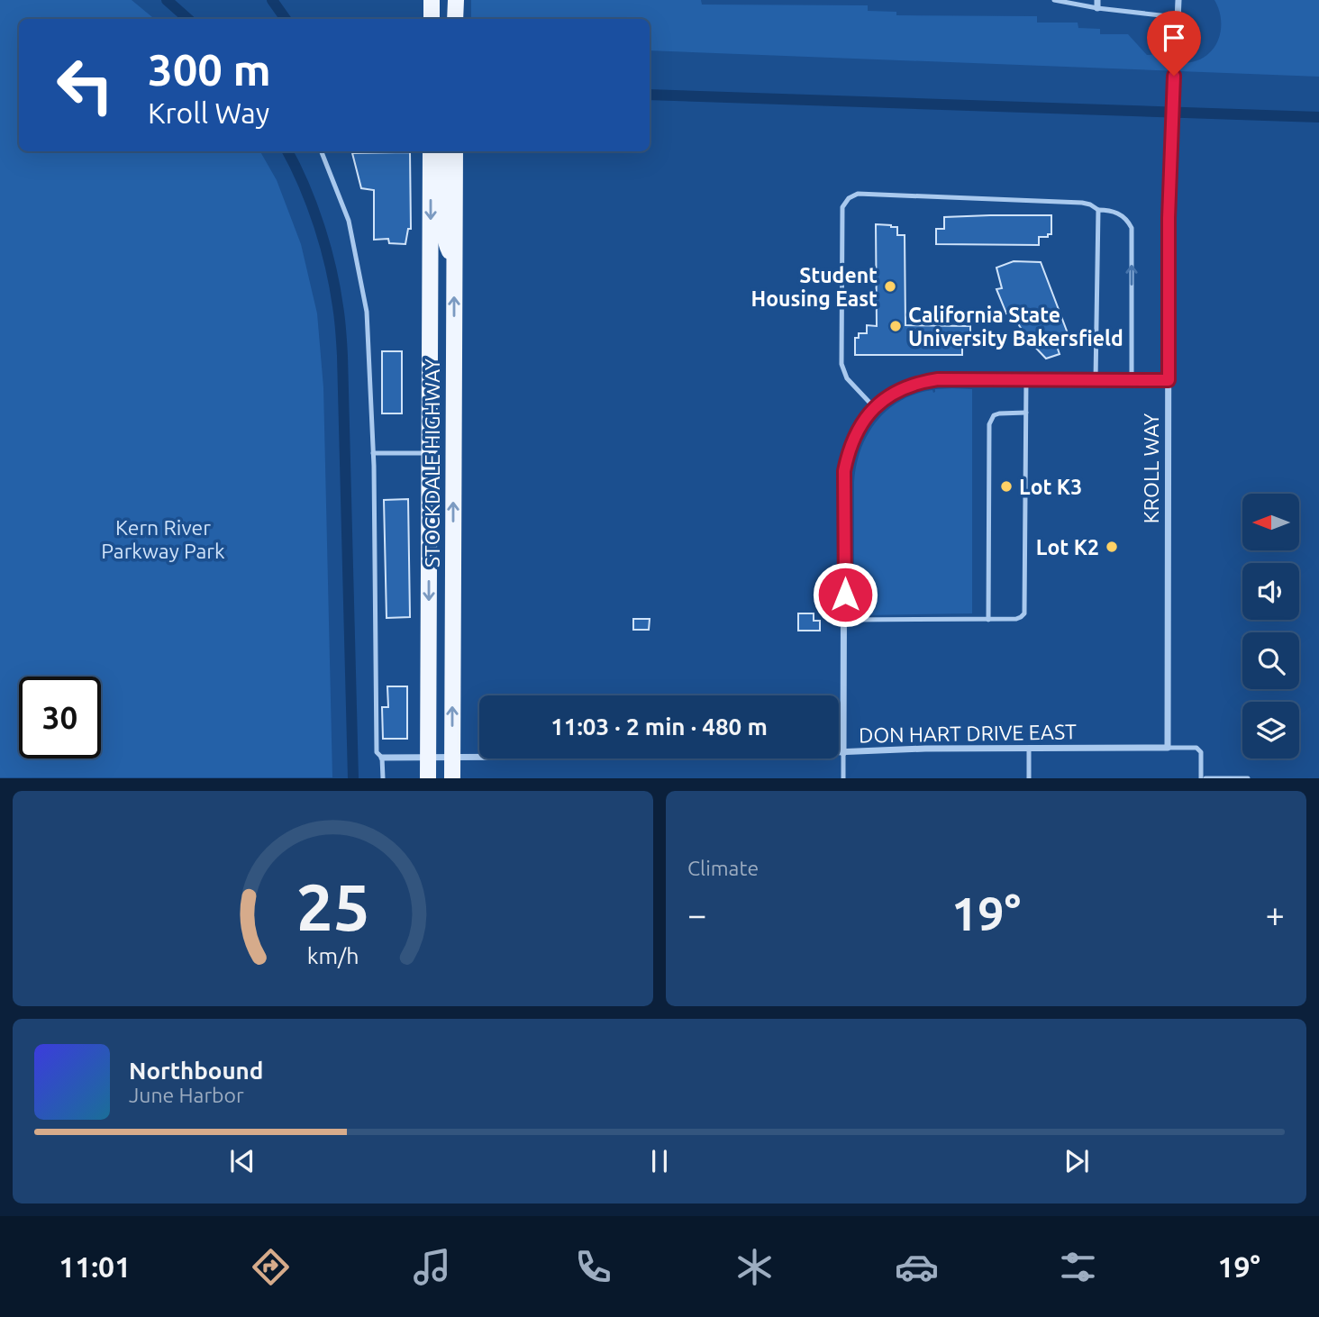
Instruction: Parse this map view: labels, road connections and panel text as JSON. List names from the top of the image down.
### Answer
{
  "streets": {
    "main road": ["STOCKDALE HIGHWAY"],
    "street": ["KROLL WAY", "DON HART DRIVE EAST"]
  },
  "crossings": [
    ["STOCKDALE HIGHWAY", "DON HART DRIVE EAST"],
    ["KROLL WAY", "DON HART DRIVE EAST"]
  ],
  "parks": ["Kern River Parkway Park"],
  "places": [
    "Student Housing East",
    "California State University Bakersfield",
    "Lot K3",
    "Lot K2"
  ],
  "north": "left",
  "page": {
    "turn": ["300 m", "Kroll Way"],
    "limit": "30",
    "trip": "11:03 · 2 min · 480 m",
    "tile": "Climate",
    "heat": ["−", "19°", "+"],
    "song": ["Northbound", "June Harbor"],
    "tabs": ["11:01", "19°"],
    "gauge": ["25", "km/h"]
  }
}
